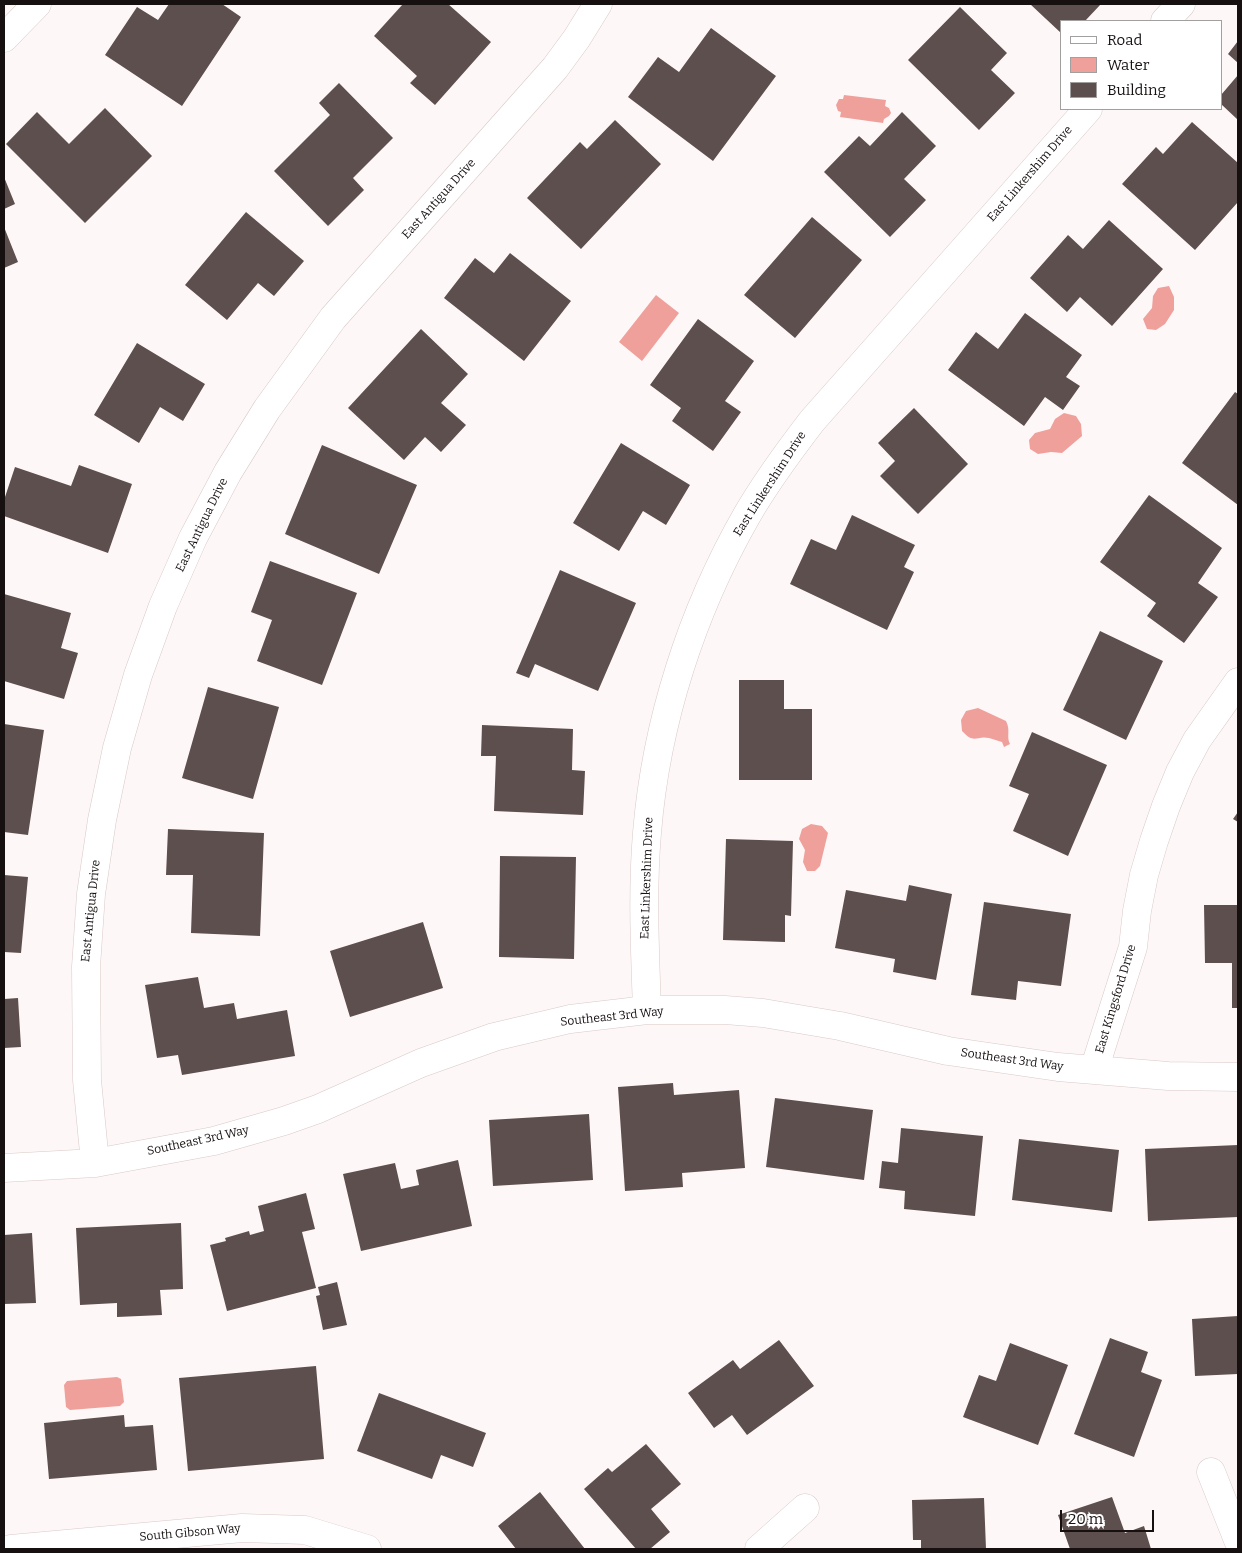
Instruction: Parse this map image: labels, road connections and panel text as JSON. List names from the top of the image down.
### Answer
{
  "streets": {
    "street": [
      "East Linkershim Drive",
      "East Antigua Drive",
      "East Kingsford Drive",
      "Southeast 3rd Way",
      "South Gibson Way"
    ]
  },
  "crossings": [
    ["East Linkershim Drive", "Southeast 3rd Way"],
    ["East Antigua Drive", "Southeast 3rd Way"],
    ["East Kingsford Drive", "Southeast 3rd Way"]
  ],
  "legend": ["Road", "Water", "Building"],
  "scale_bar": "20 m"
}
